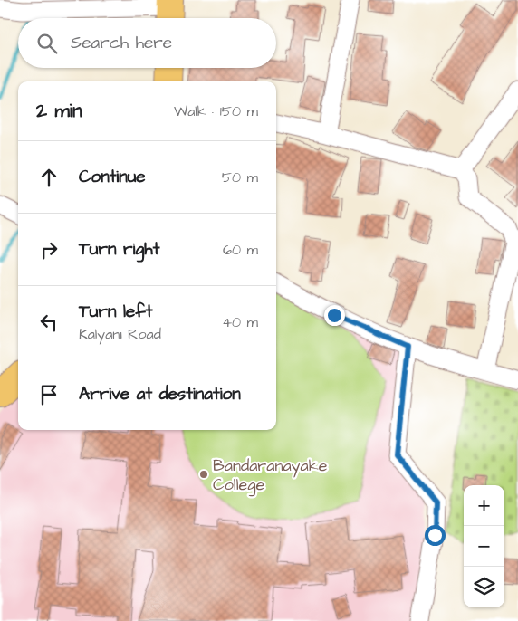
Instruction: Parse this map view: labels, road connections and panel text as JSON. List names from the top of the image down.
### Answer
{
  "places": ["Bandaranayake College"],
  "page": {
    "search": "Search here",
    "heading": ["2 min", "Walk · 150 m"],
    "list": [
      ["Continue", "50 m"],
      ["Turn right", "60 m"],
      ["Turn left", "Kalyani Road", "40 m"],
      "Arrive at destination"
    ],
    "map_buttons": ["+", "−"]
  }
}
